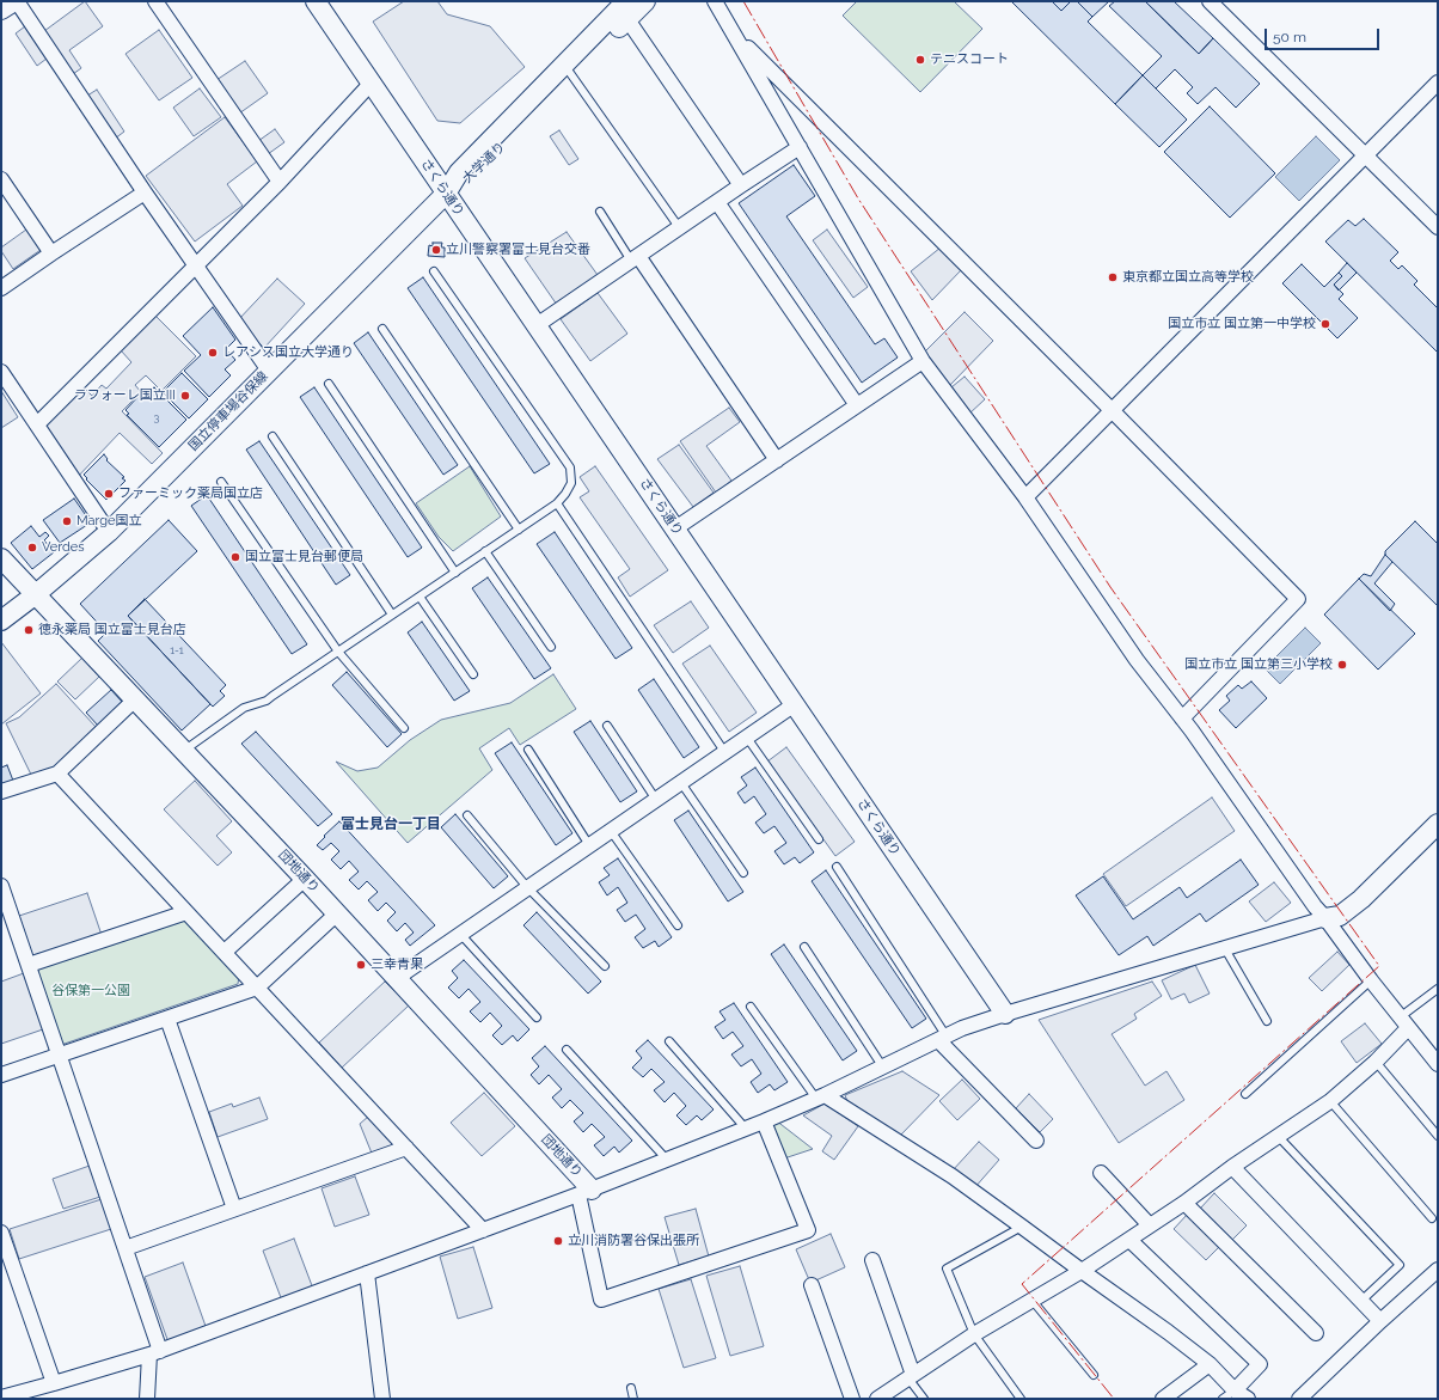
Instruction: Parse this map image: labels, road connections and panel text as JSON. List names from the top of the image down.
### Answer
{
  "streets": {
    "street": [
      "大学通り",
      "さくら通り",
      "国立停車場谷保線",
      "団地通り"
    ]
  },
  "crossings": [
    ["大学通り", "さくら通り"],
    ["大学通り", "国立停車場谷保線"],
    ["さくら通り", "国立停車場谷保線"],
    ["国立停車場谷保線", "団地通り"]
  ],
  "districts": ["富士見台一丁目"],
  "parks": ["谷保第一公園"],
  "places": [
    "テニスコート",
    "立川警察署富士見台交番",
    "東京都立国立高等学校",
    "国立市立 国立第一中学校",
    "レアシス国立大学通り",
    "ラフォーレ国立III",
    "ファーミック薬局国立店",
    "Marge国立",
    "Verdes",
    "国立富士見台郵便局",
    "徳永薬局 国立富士見台店",
    "国立市立 国立第三小学校",
    "三幸青果",
    "立川消防署谷保出張所"
  ],
  "house_numbers": ["3", "1-1"],
  "scale_bar": "50 m"
}
